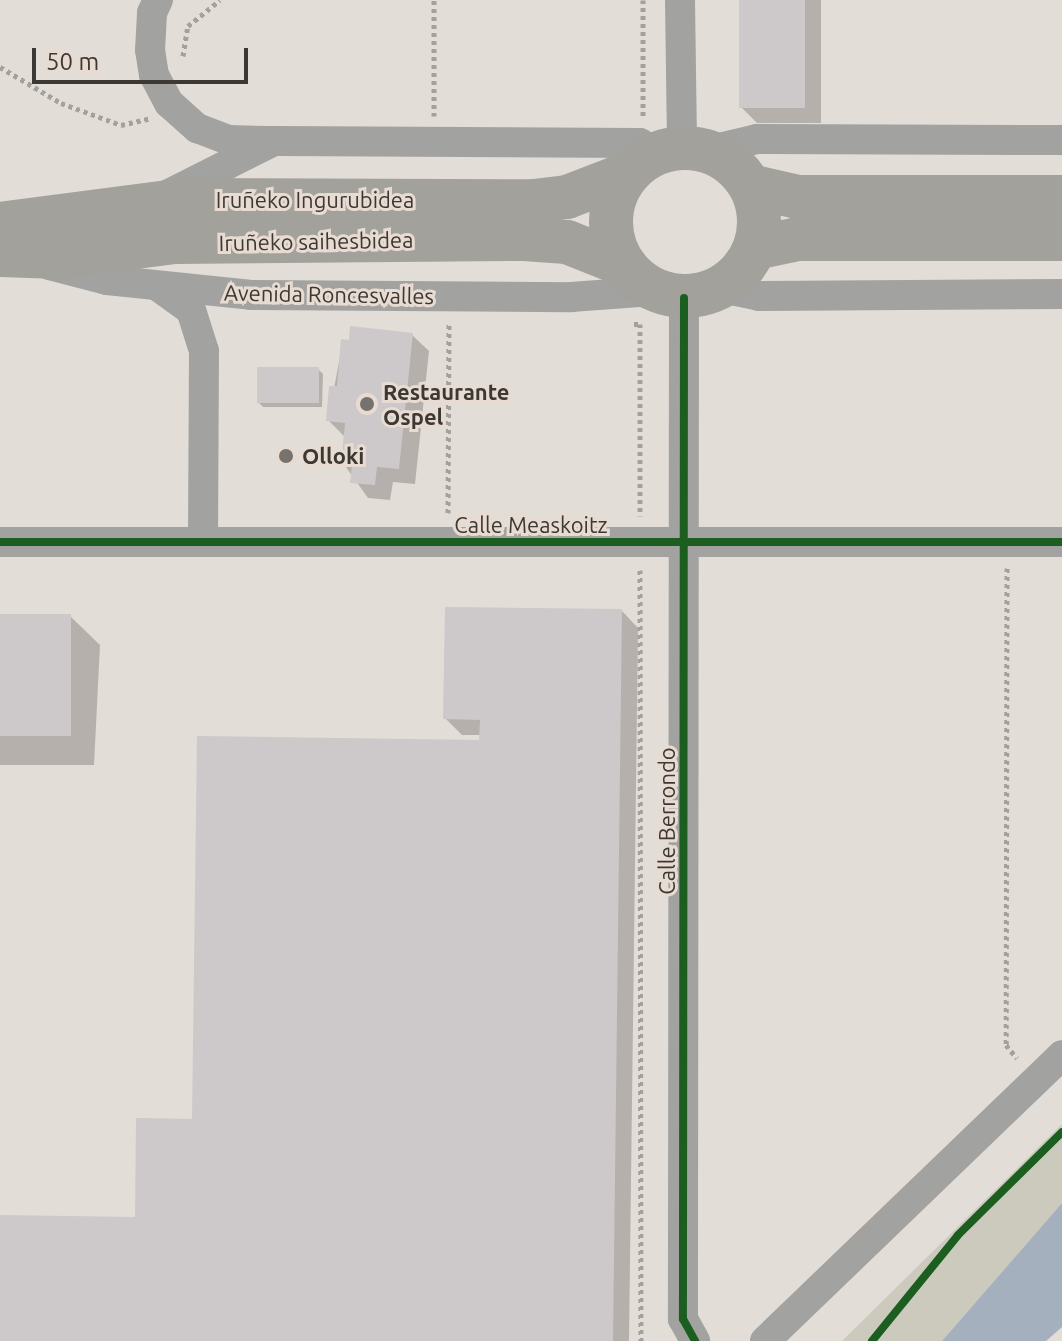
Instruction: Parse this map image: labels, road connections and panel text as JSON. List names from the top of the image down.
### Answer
{
  "streets": {
    "highway": ["Iruñeko Ingurubidea", "Iruñeko saihesbidea"],
    "street": ["Avenida Roncesvalles", "Calle Measkoitz", "Calle Berrondo"]
  },
  "crossings": [
    ["Iruñeko Ingurubidea", "Iruñeko saihesbidea"],
    ["Iruñeko Ingurubidea", "Avenida Roncesvalles"],
    ["Iruñeko Ingurubidea", "Calle Berrondo"],
    ["Iruñeko saihesbidea", "Avenida Roncesvalles"],
    ["Iruñeko saihesbidea", "Calle Berrondo"],
    ["Avenida Roncesvalles", "Calle Berrondo"],
    ["Calle Measkoitz", "Calle Berrondo"]
  ],
  "places": ["Restaurante Ospel", "Olloki"],
  "scale_bar": "50 m"
}
